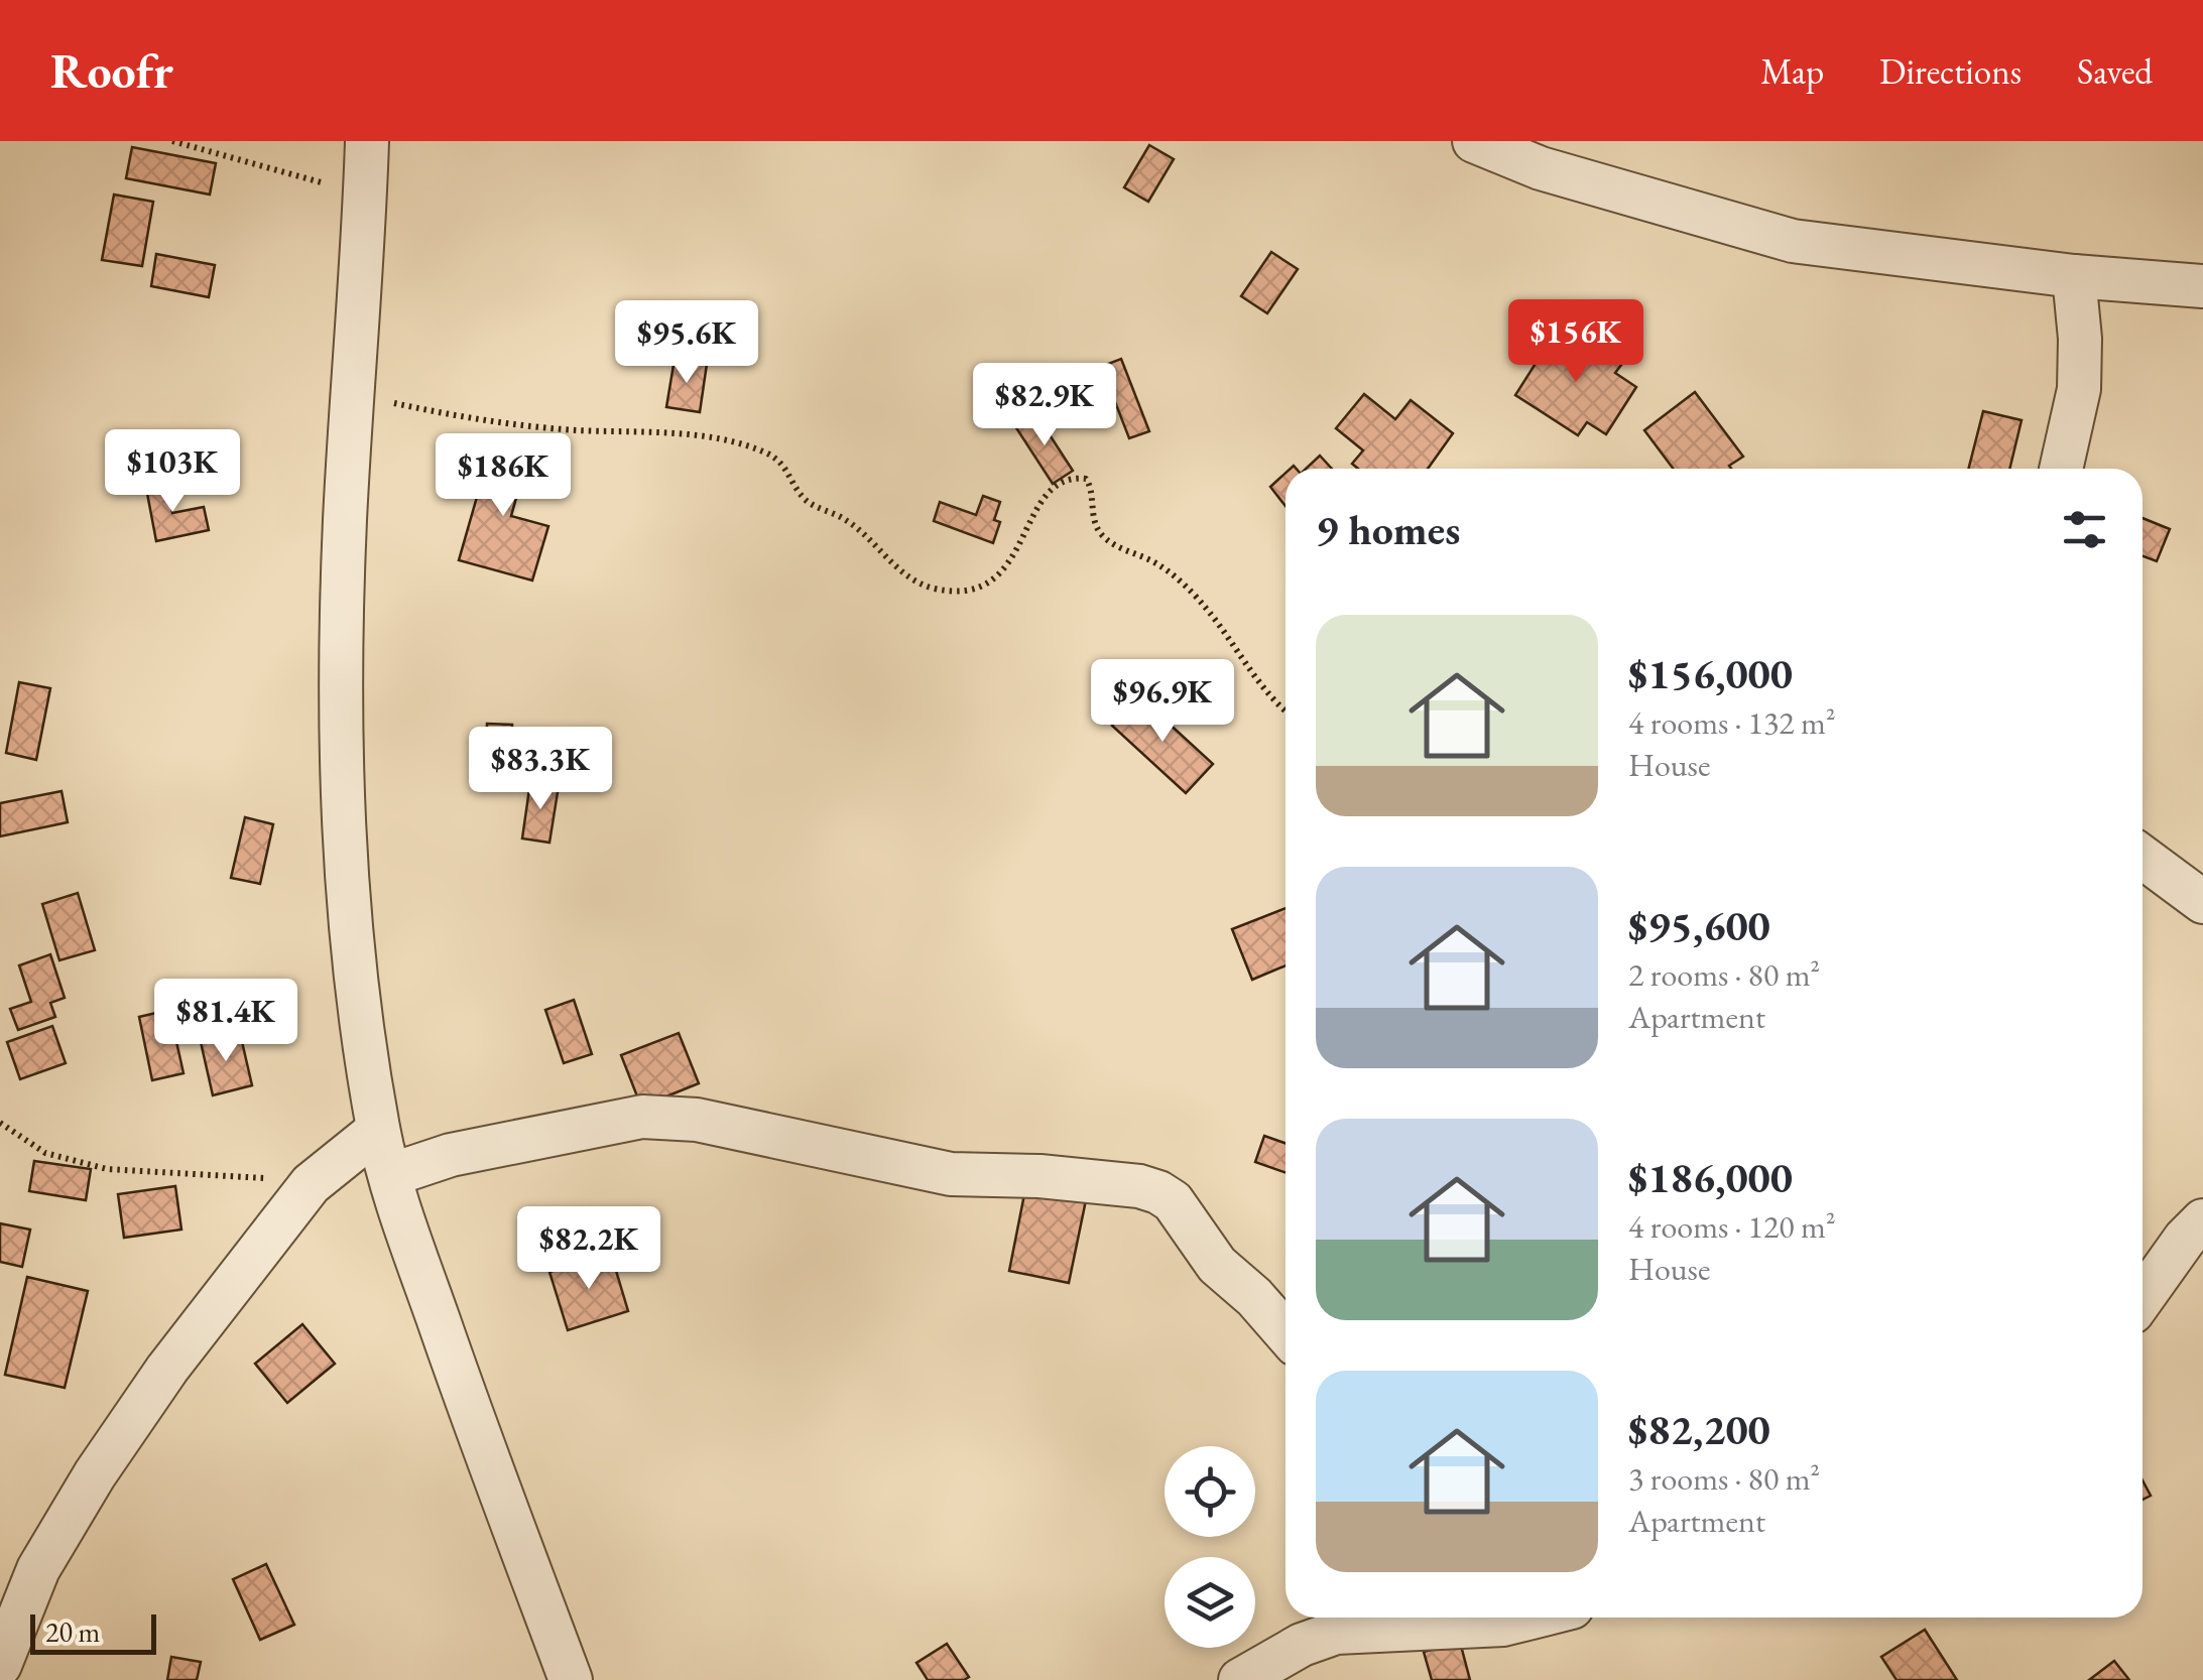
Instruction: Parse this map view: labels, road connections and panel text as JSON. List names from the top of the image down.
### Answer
{
  "scale_bar": "20 m",
  "page": {
    "header": "Roofr",
    "nav": ["Map", "Directions", "Saved"],
    "price": [
      "$156K",
      "$95.6K",
      "$82.9K",
      "$103K",
      "$186K",
      "$96.9K",
      "$83.3K",
      "$81.4K",
      "$82.2K"
    ],
    "heading": "9 homes",
    "list": [
      {
        "name": "$156,000",
        "note": "4 rooms · 132 m² · House"
      },
      {
        "name": "$95,600",
        "note": "2 rooms · 80 m² · Apartment"
      },
      {
        "name": "$186,000",
        "note": "4 rooms · 120 m² · House"
      },
      {
        "name": "$82,200",
        "note": "3 rooms · 80 m² · Apartment"
      }
    ],
    "scale": "20 m"
  }
}
